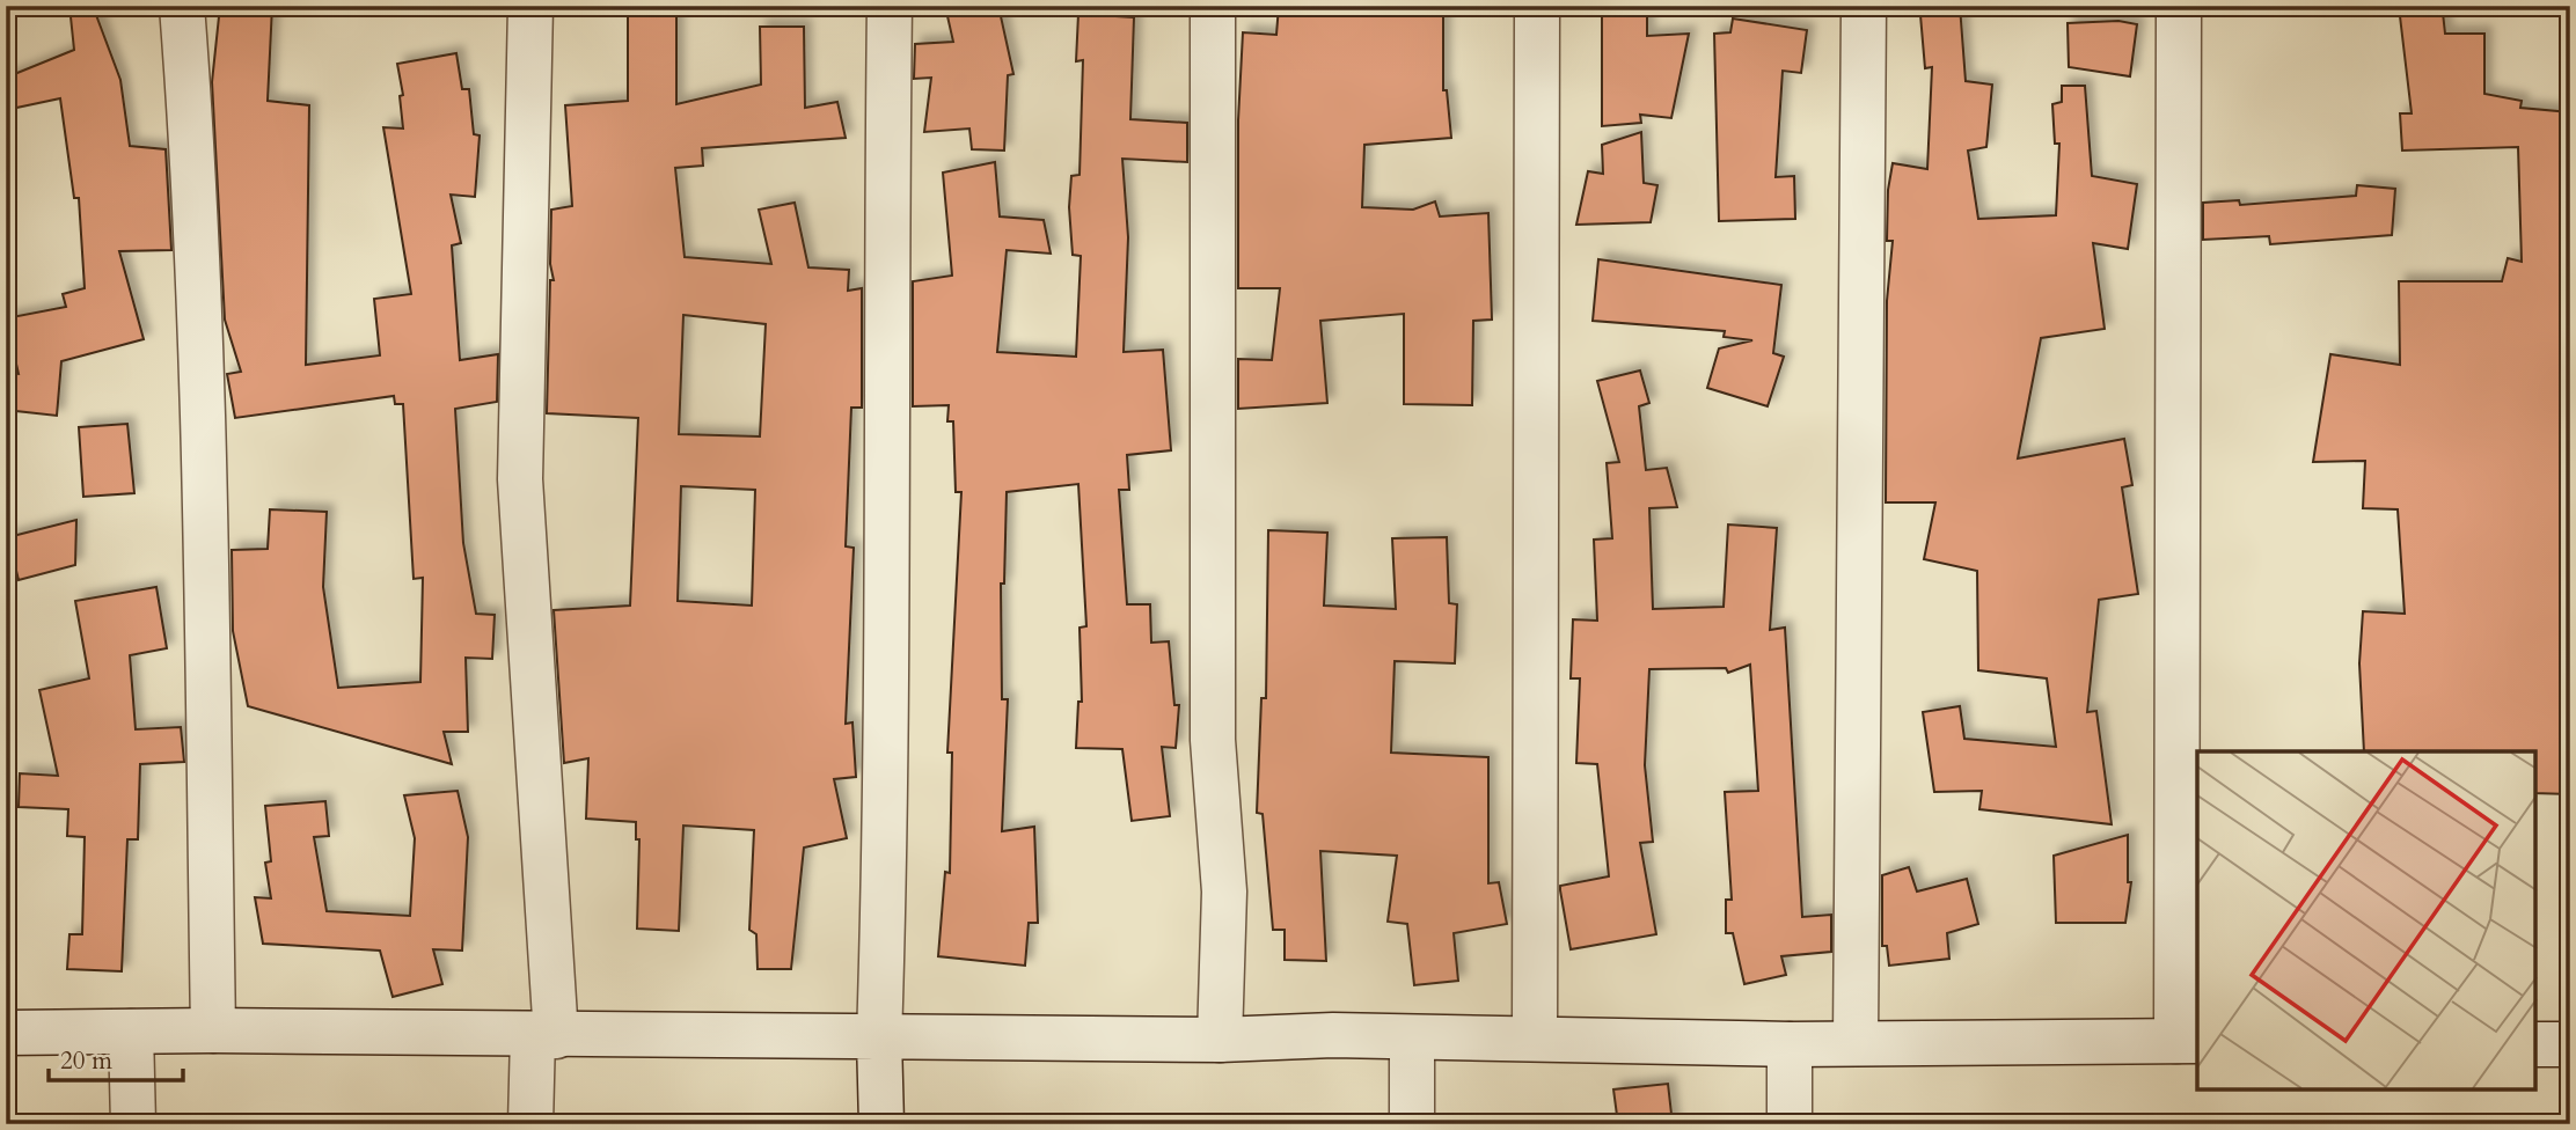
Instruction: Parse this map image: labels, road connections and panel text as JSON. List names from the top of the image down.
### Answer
{
  "scale_bar": "20 m"
}
